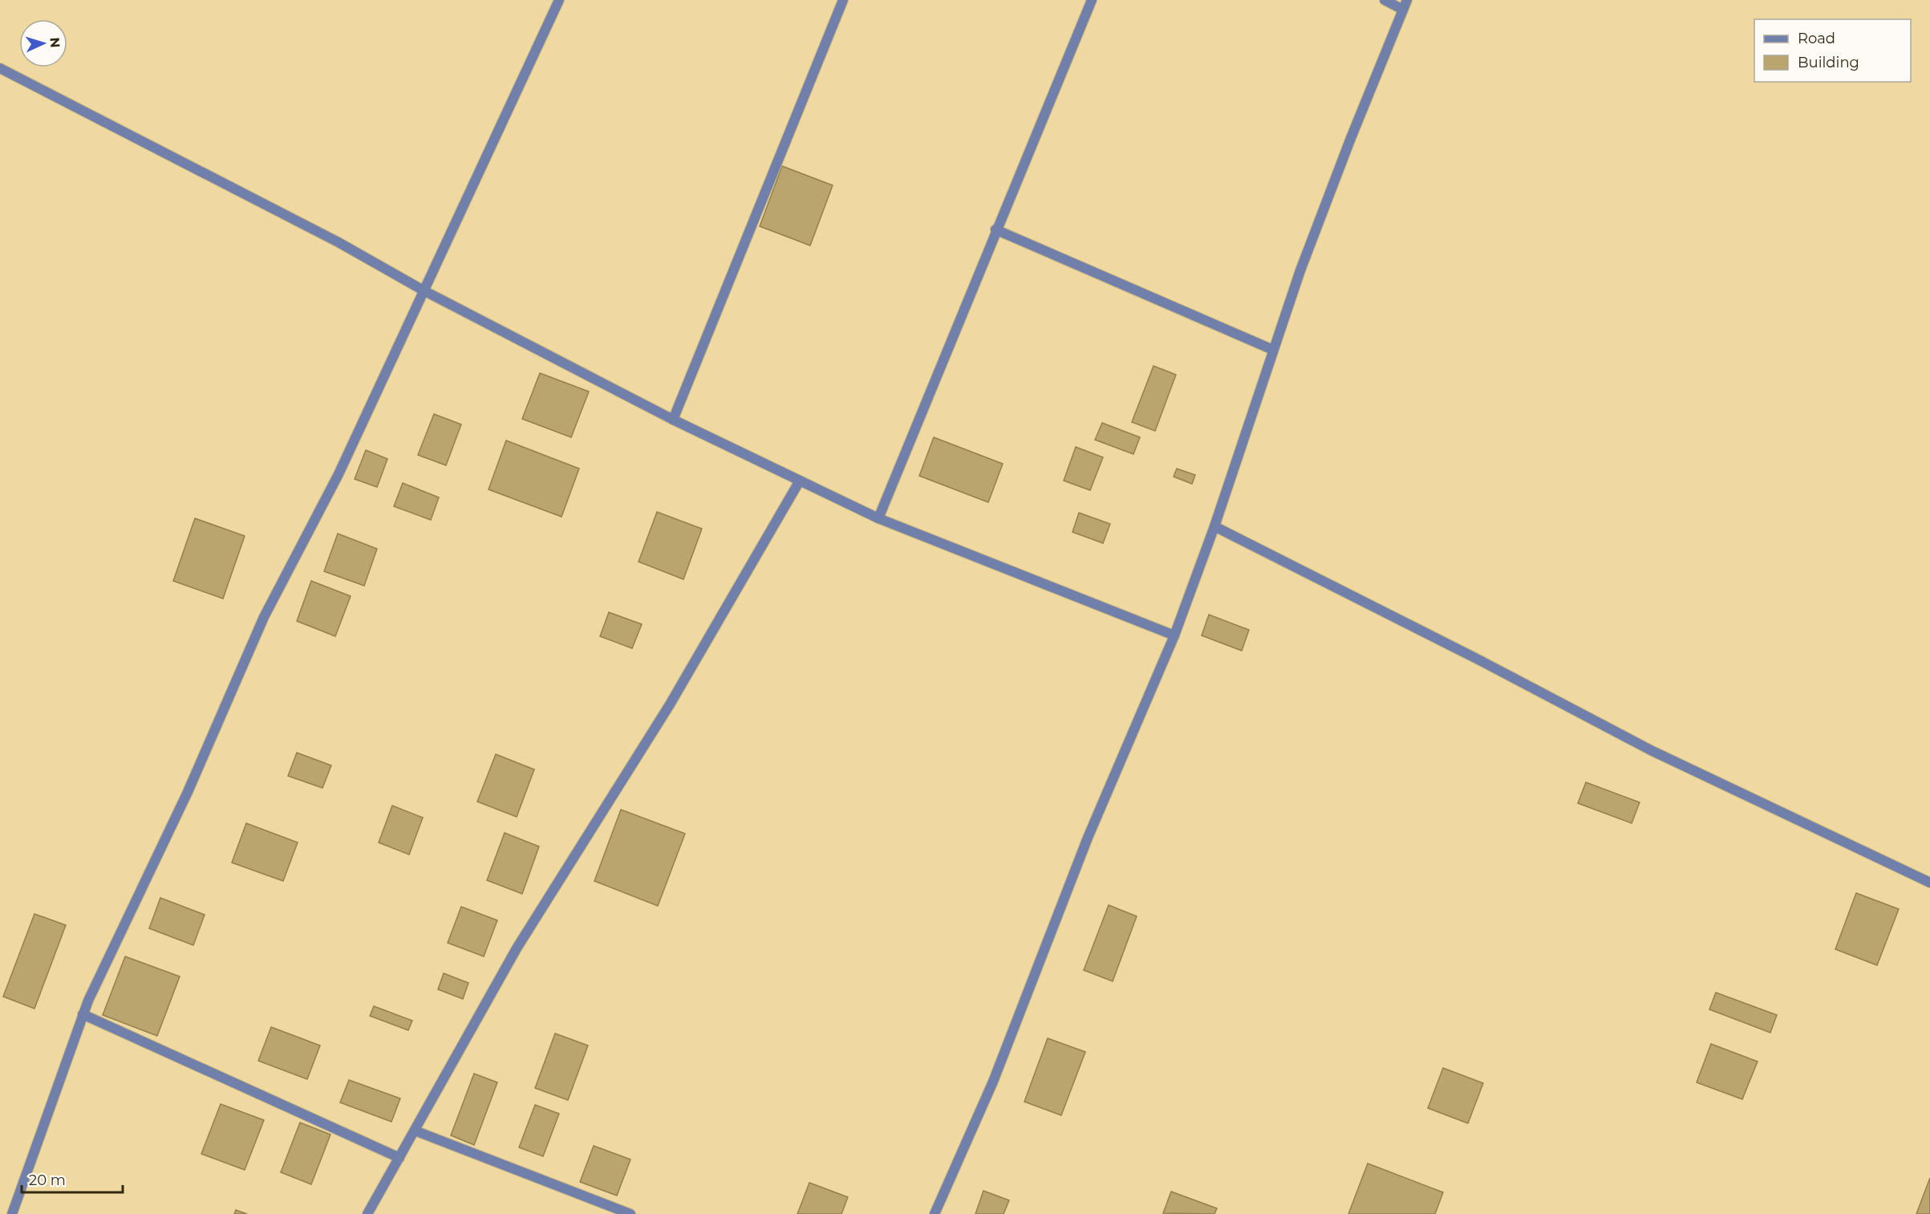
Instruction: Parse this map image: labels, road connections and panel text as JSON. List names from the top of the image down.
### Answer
{
  "legend": ["Road", "Building"],
  "scale_bar": "20 m",
  "north": "right"
}
